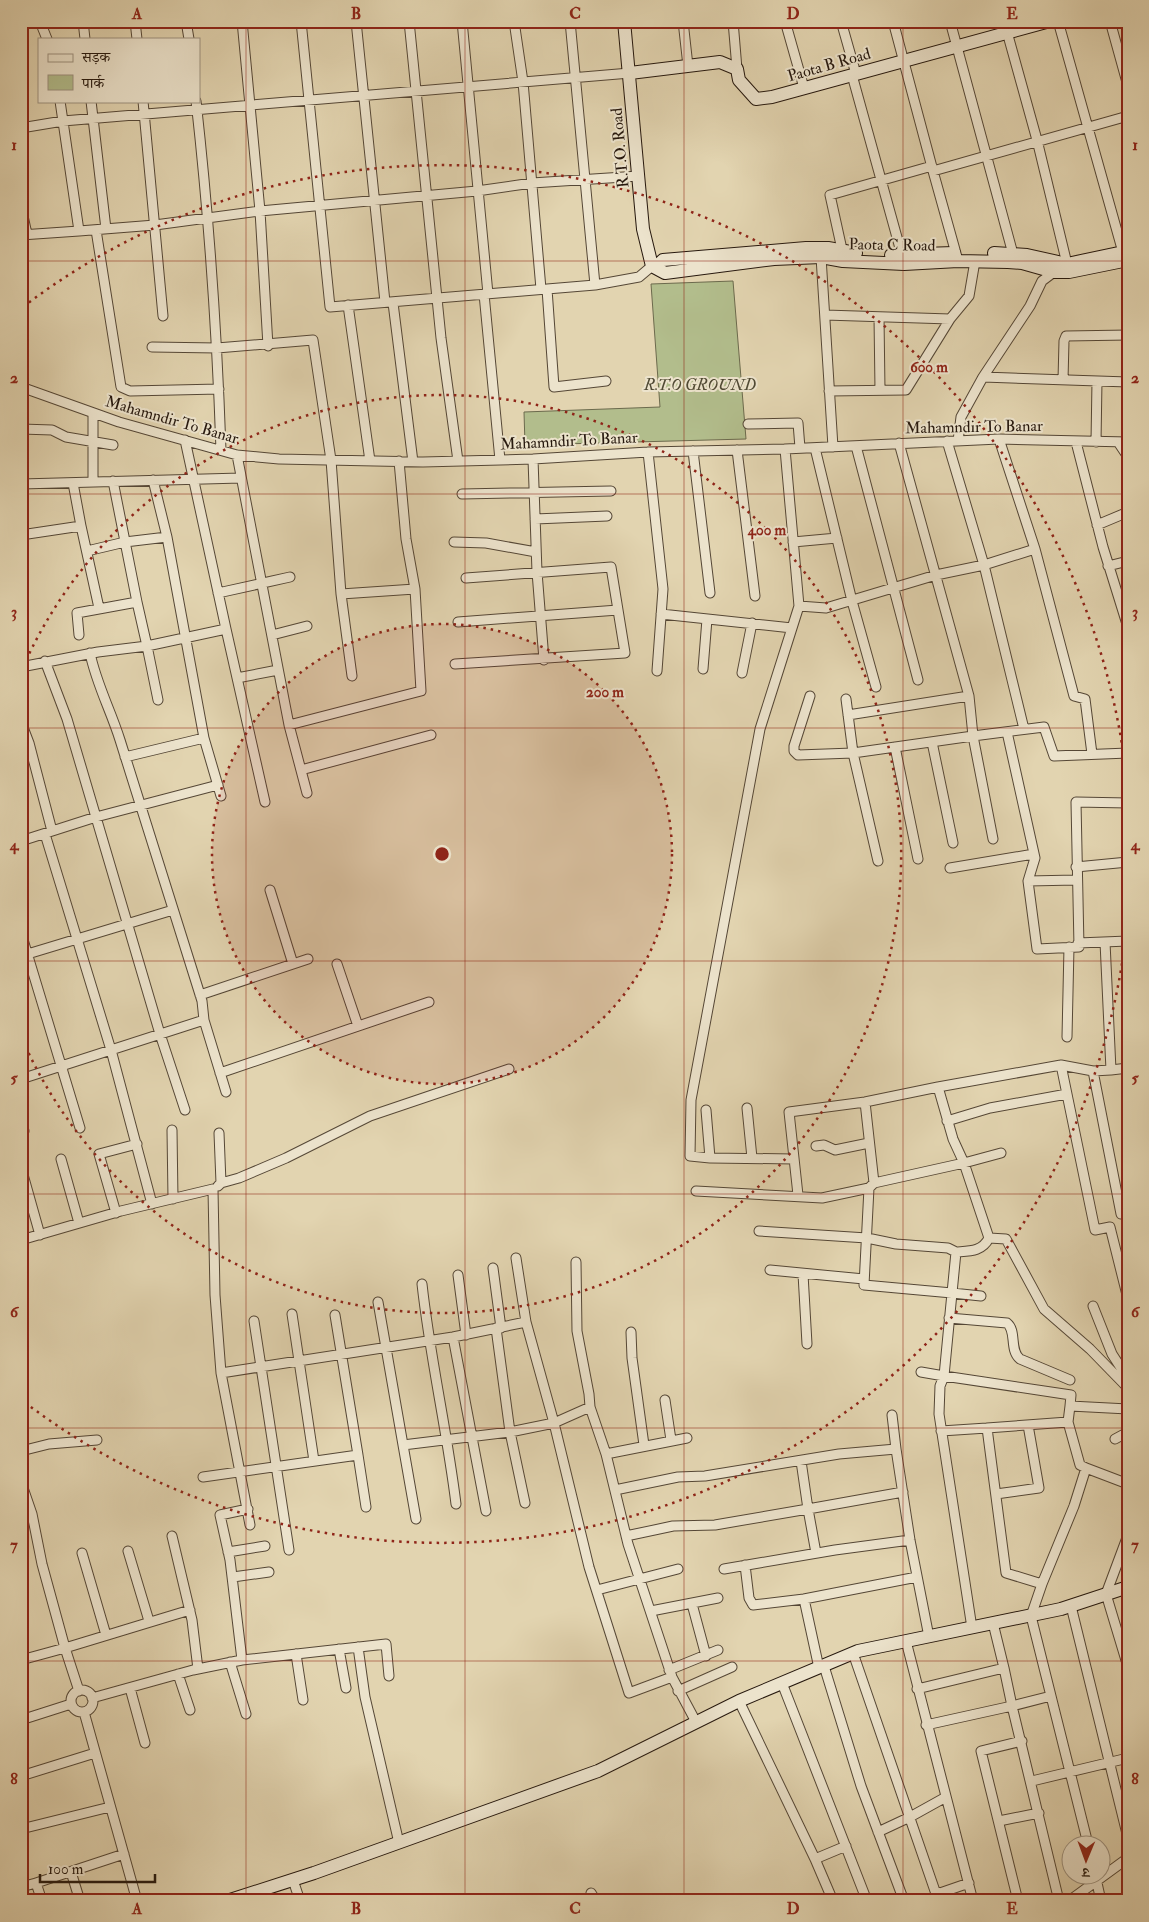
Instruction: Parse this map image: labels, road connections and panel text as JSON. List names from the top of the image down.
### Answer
{
  "streets": {
    "street": [
      "Paota B Road",
      "R.T.O. Road",
      "Paota C Road",
      "Mahamndir To Banar"
    ]
  },
  "crossings": [
    ["R.T.O. Road", "Paota C Road"]
  ],
  "parks": ["R.T.O GROUND"],
  "legend": ["सड़क", "पार्क"],
  "scale_bar": "100 m",
  "north": "bottom",
  "grid": {
    "columns": [
      "A",
      "B",
      "C",
      "D",
      "E"
    ],
    "rows": [
      "1",
      "2",
      "3",
      "4",
      "5",
      "6",
      "7",
      "8"
    ]
  },
  "rings": ["600 m", "400 m", "200 m"]
}
